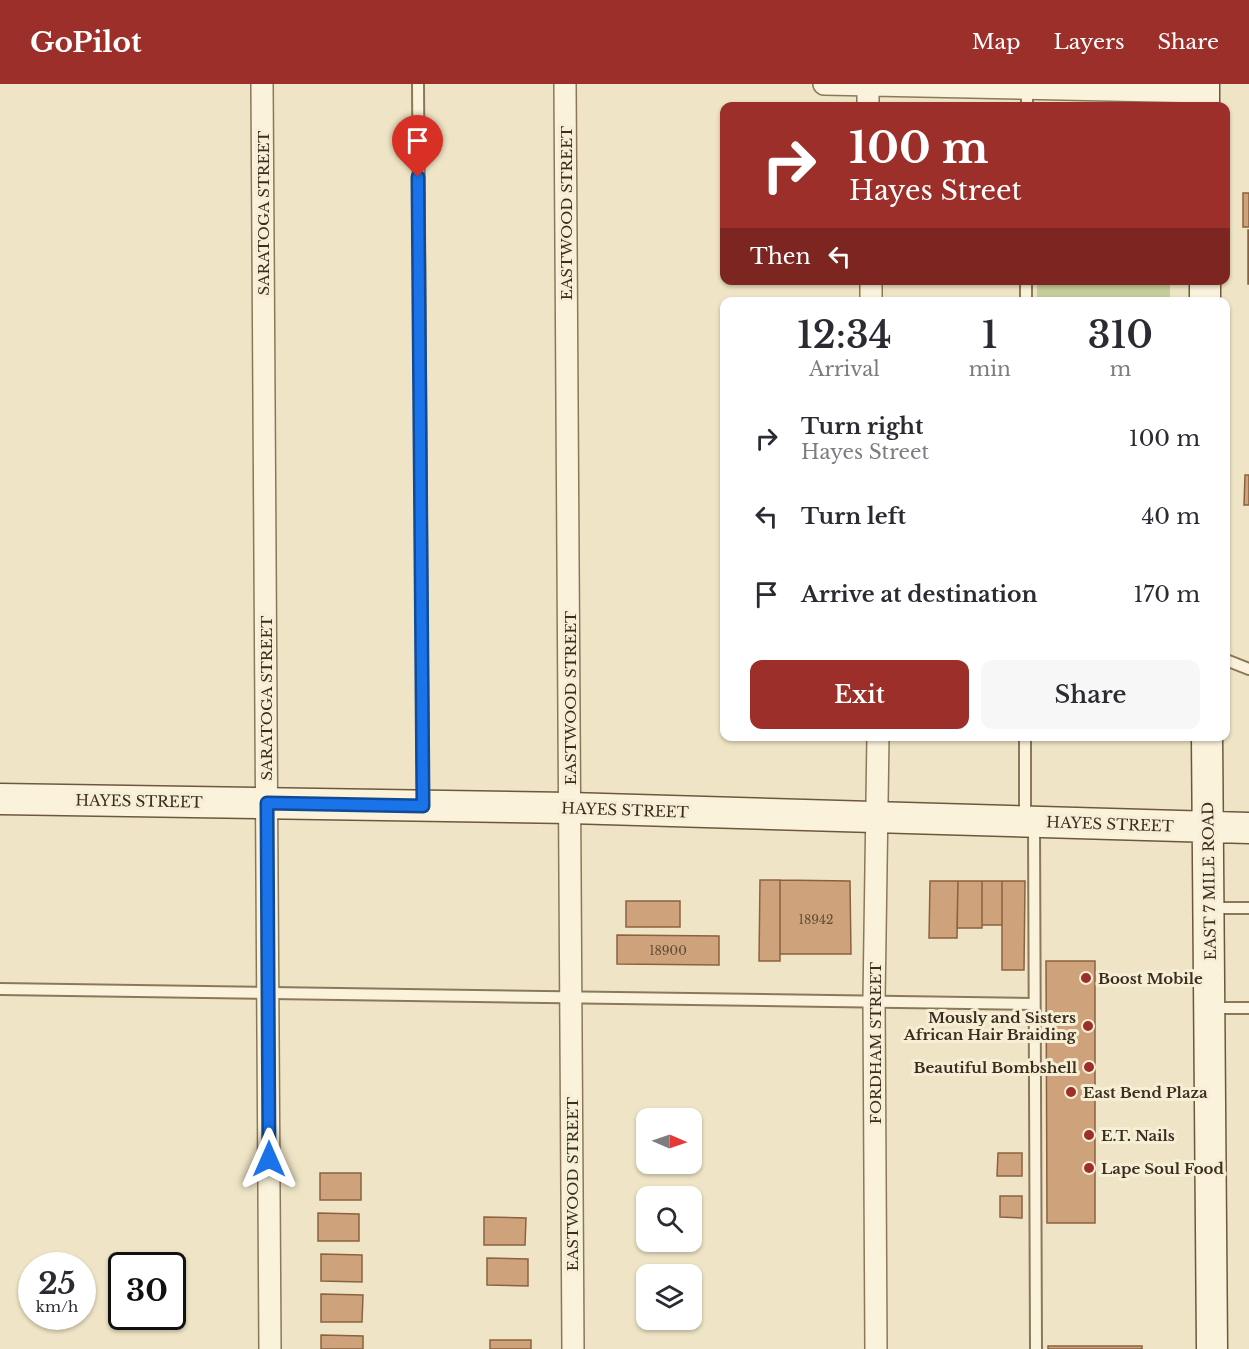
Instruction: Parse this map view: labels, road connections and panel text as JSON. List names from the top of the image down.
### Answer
{
  "streets": {
    "street": [
      "SARATOGA STREET",
      "EASTWOOD STREET",
      "HAYES STREET",
      "EAST 7 MILE ROAD",
      "FORDHAM STREET"
    ]
  },
  "crossings": [
    ["SARATOGA STREET", "HAYES STREET"],
    ["EASTWOOD STREET", "HAYES STREET"],
    ["HAYES STREET", "EAST 7 MILE ROAD"],
    ["HAYES STREET", "FORDHAM STREET"]
  ],
  "places": [
    "Boost Mobile",
    "Mously and Sisters African Hair Braiding",
    "Beautiful Bombshell",
    "East Bend Plaza",
    "E.T. Nails",
    "Lape Soul Food"
  ],
  "house_numbers": ["18942", "18900"],
  "north": "right",
  "page": {
    "header": "GoPilot",
    "nav": ["Map", "Layers", "Share"],
    "turn": ["100 m", "Hayes Street"],
    "then": "Then",
    "eta": [
      "12:34",
      "Arrival",
      "1",
      "min",
      "310",
      "m"
    ],
    "list": [
      {
        "name": "Turn right",
        "note": "Hayes Street",
        "value": "100 m"
      },
      {
        "name": "Turn left",
        "value": "40 m"
      },
      {
        "name": "Arrive at destination",
        "value": "170 m"
      }
    ],
    "buttons": ["Exit", "Share"],
    "speed": "25 km/h",
    "limit": "30"
  }
}
